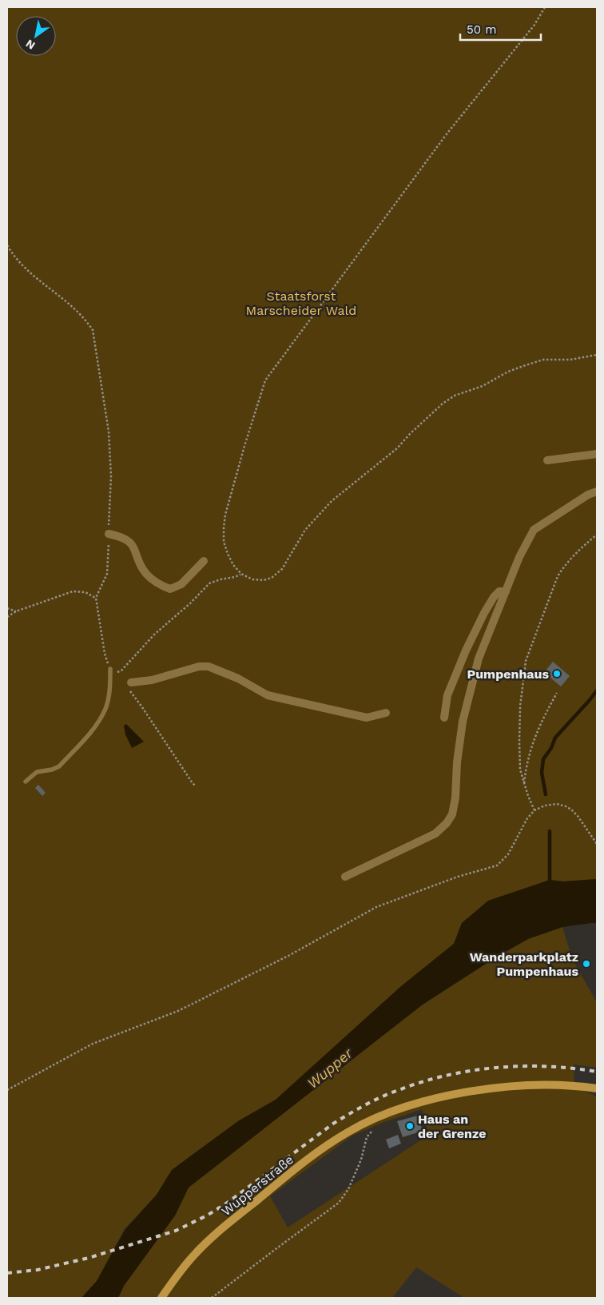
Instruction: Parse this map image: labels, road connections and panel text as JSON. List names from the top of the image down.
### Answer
{
  "streets": {
    "main road": ["Wupperstraße"]
  },
  "water": ["Wupper"],
  "parks": ["Staatsforst Marscheider Wald"],
  "places": ["Pumpenhaus", "Wanderparkplatz Pumpenhaus", "Haus an der Grenze"],
  "scale_bar": "50 m",
  "north": "bottom left"
}
